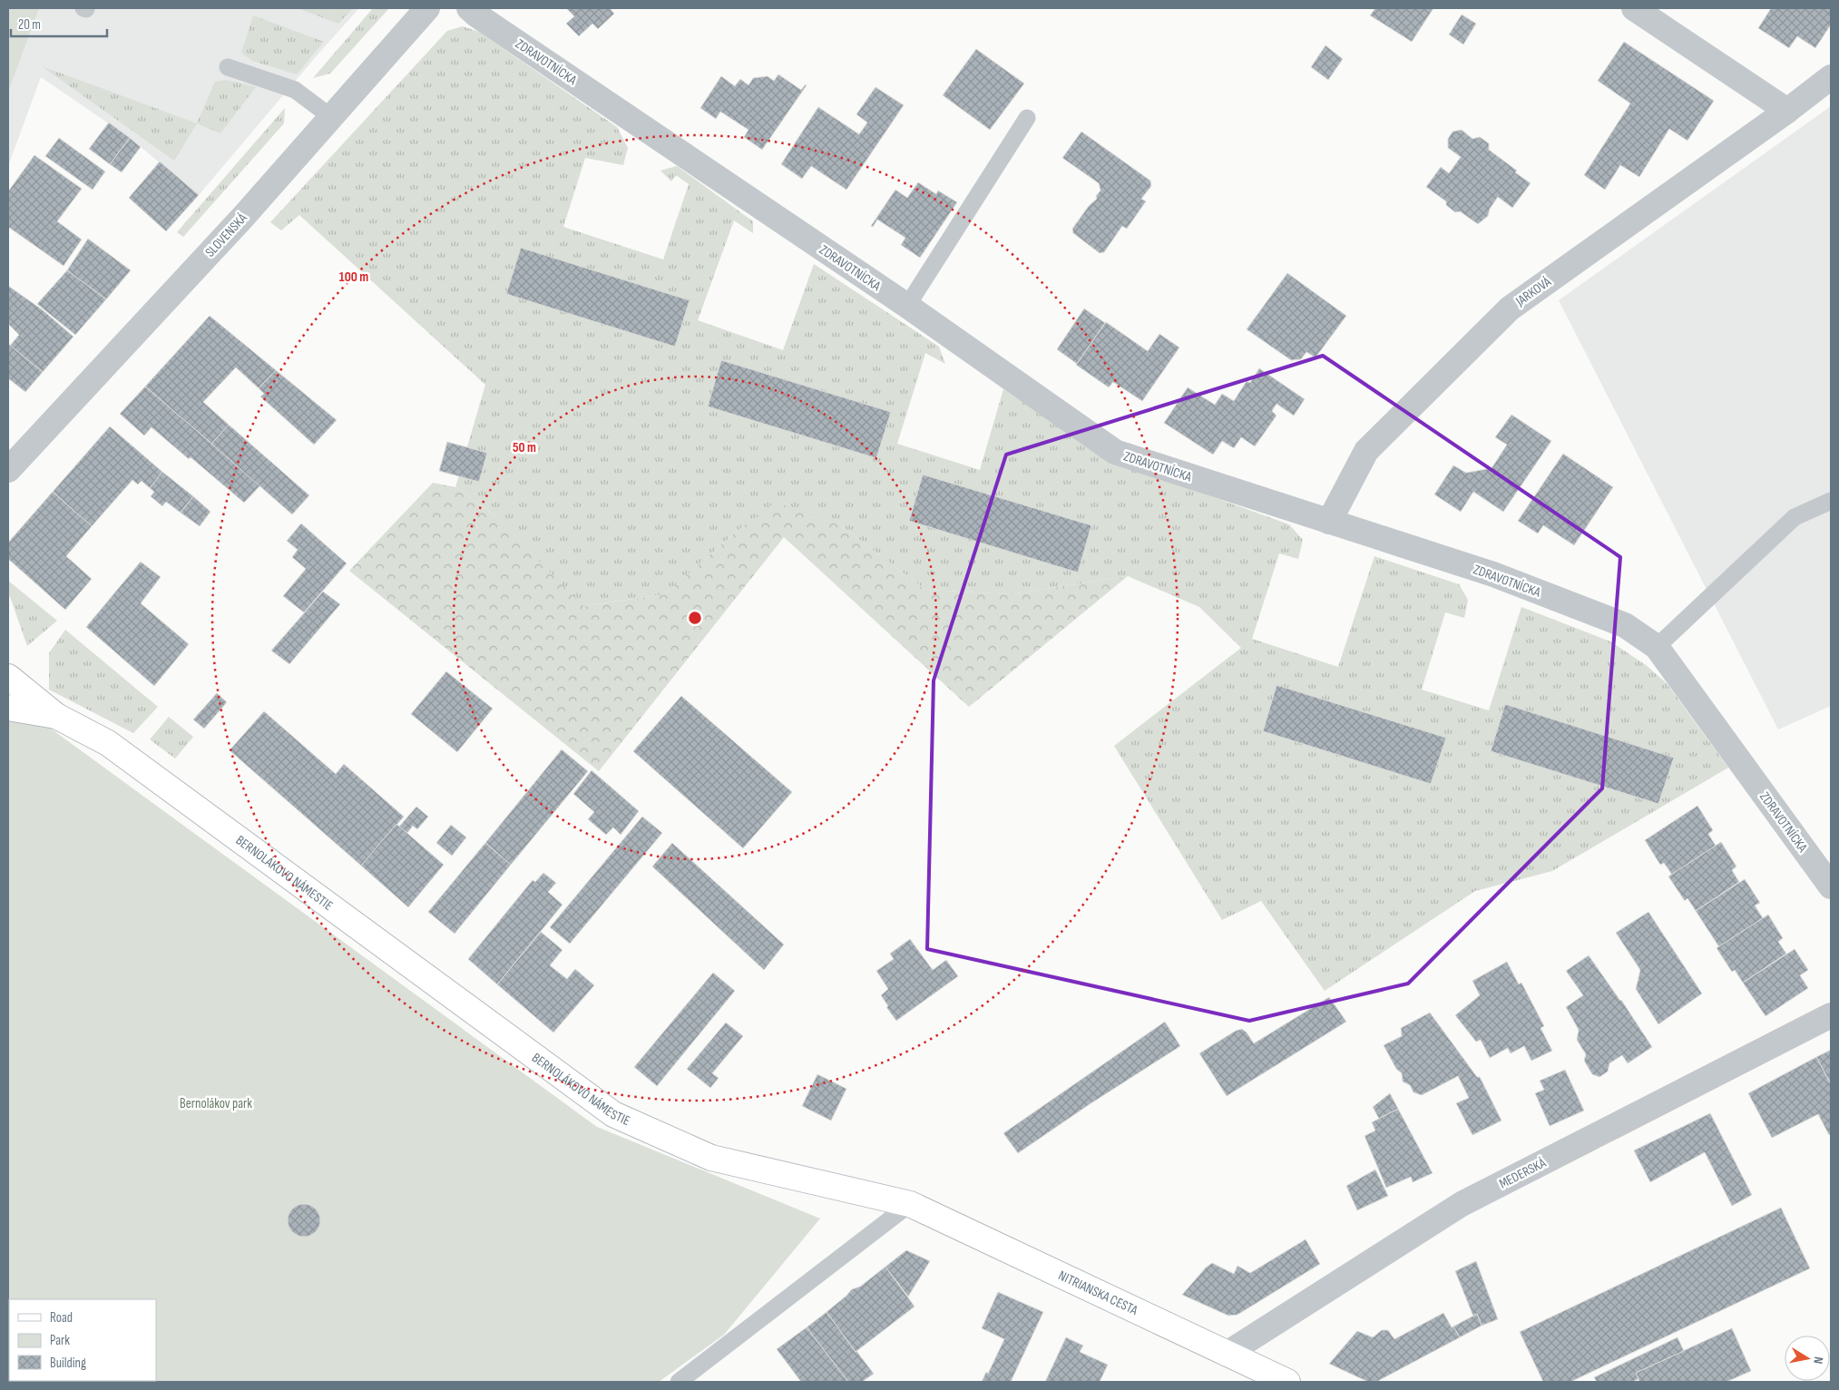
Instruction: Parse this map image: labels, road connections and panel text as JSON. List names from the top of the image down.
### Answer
{
  "streets": {
    "main road": ["BERNOLÁKOVO NÁMESTIE", "NITRIANSKA CESTA"],
    "street": [
      "ZDRAVOTNÍCKA",
      "SLOVENSKÁ",
      "JARKOVÁ",
      "MEDERSKÁ"
    ]
  },
  "crossings": [
    ["ZDRAVOTNÍCKA", "JARKOVÁ"],
    ["BERNOLÁKOVO NÁMESTIE", "NITRIANSKA CESTA"],
    ["MEDERSKÁ", "NITRIANSKA CESTA"]
  ],
  "parks": ["Bernolákov park"],
  "legend": ["Road", "Park", "Building"],
  "scale_bar": "20 m",
  "north": "right",
  "rings": ["100 m", "50 m"]
}
